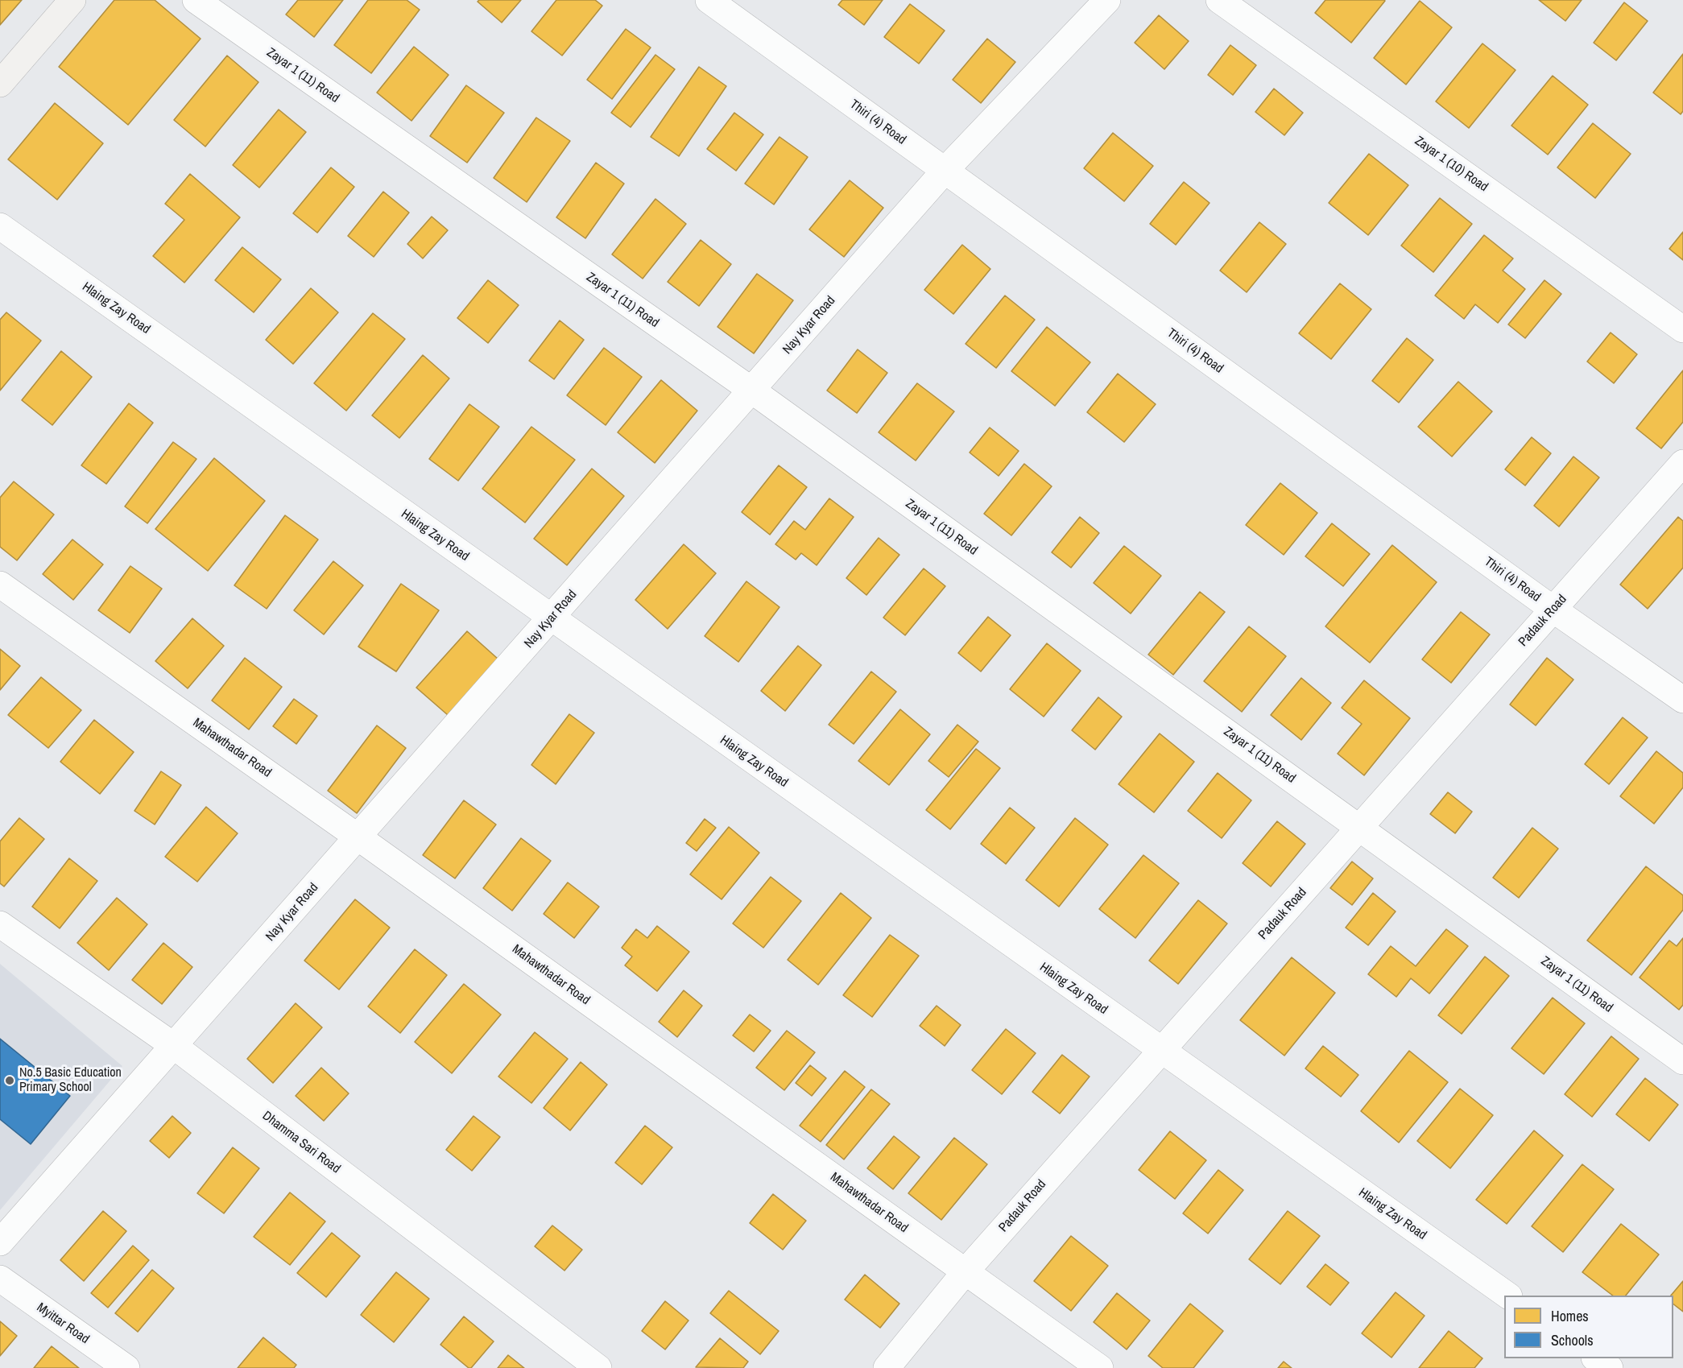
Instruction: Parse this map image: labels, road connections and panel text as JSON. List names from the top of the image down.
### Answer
{
  "streets": {
    "street": [
      "Zayar 1 (11) Road",
      "Thiri (4) Road",
      "Zayar 1 (10) Road",
      "Hlaing Zay Road",
      "Nay Kyar Road",
      "Padauk Road",
      "Mahawthadar Road",
      "Dhamma Sari Road",
      "Myittar Road"
    ]
  },
  "crossings": [
    ["Zayar 1 (11) Road", "Nay Kyar Road"],
    ["Zayar 1 (11) Road", "Padauk Road"],
    ["Thiri (4) Road", "Nay Kyar Road"],
    ["Thiri (4) Road", "Padauk Road"],
    ["Hlaing Zay Road", "Nay Kyar Road"],
    ["Hlaing Zay Road", "Padauk Road"],
    ["Nay Kyar Road", "Mahawthadar Road"],
    ["Nay Kyar Road", "Dhamma Sari Road"],
    ["Padauk Road", "Mahawthadar Road"]
  ],
  "places": ["No.5 Basic Education Primary School"],
  "legend": ["Homes", "Schools"]
}
